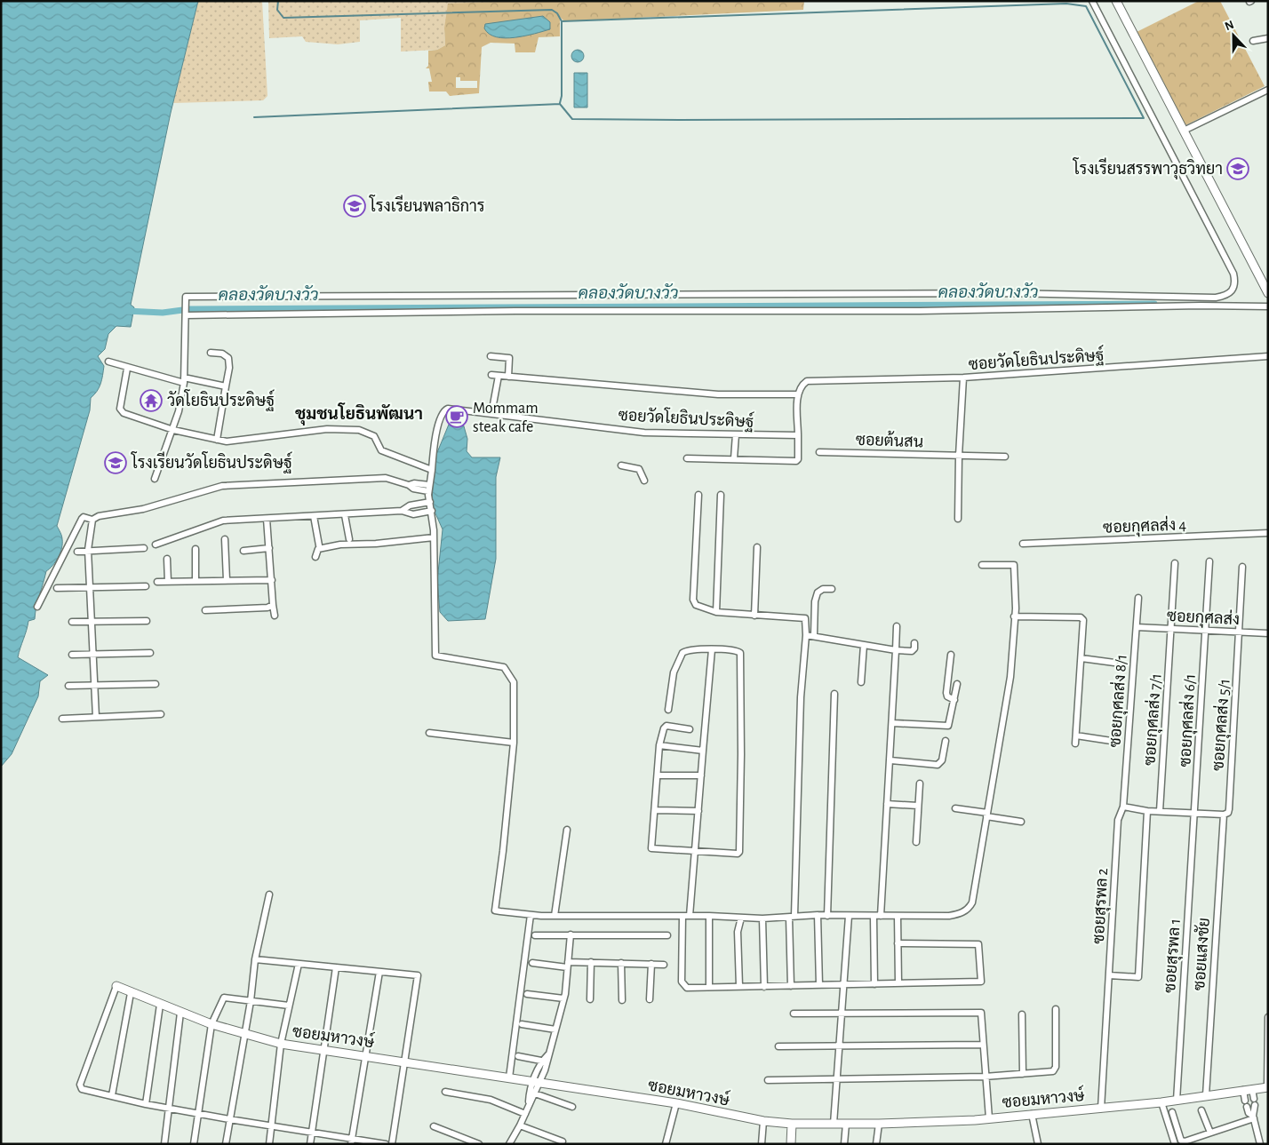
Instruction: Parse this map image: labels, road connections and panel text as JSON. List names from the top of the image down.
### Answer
{
  "streets": {
    "street": [
      "ซอยวัดโยธินประดิษฐ์",
      "ซอยต้นสน",
      "ซอยกุศลส่ง 4",
      "ซอยกุศลส่ง",
      "ซอยกุศลส่ง 8/1",
      "ซอยกุศลส่ง 7/1",
      "ซอยกุศลส่ง 6/1",
      "ซอยกุศลส่ง 5/1",
      "ซอยสุรพล 2",
      "ซอยแสงชัย",
      "ซอยสุรพล 1",
      "ซอยมหาวงษ์"
    ]
  },
  "crossings": [
    ["ซอยกุศลส่ง", "ซอยกุศลส่ง 8/1"],
    ["ซอยกุศลส่ง", "ซอยกุศลส่ง 7/1"],
    ["ซอยกุศลส่ง", "ซอยกุศลส่ง 6/1"],
    ["ซอยกุศลส่ง", "ซอยกุศลส่ง 5/1"],
    ["ซอยกุศลส่ง 8/1", "ซอยสุรพล 2"],
    ["ซอยกุศลส่ง 6/1", "ซอยสุรพล 1"],
    ["ซอยกุศลส่ง 5/1", "ซอยแสงชัย"],
    ["ซอยสุรพล 2", "ซอยมหาวงษ์"],
    ["ซอยแสงชัย", "ซอยมหาวงษ์"],
    ["ซอยสุรพล 1", "ซอยมหาวงษ์"]
  ],
  "districts": ["ชุมชนโยธินพัฒนา"],
  "water": ["คลองวัดบางวัว"],
  "places": {
    "school or university": ["โรงเรียนสรรพาวุธวิทยา", "โรงเรียนพลาธิการ", "โรงเรียนวัดโยธินประดิษฐ์"],
    "temple": ["วัดโยธินประดิษฐ์"],
    "cafe": ["Mommam steak cafe"]
  },
  "north": "top"
}
